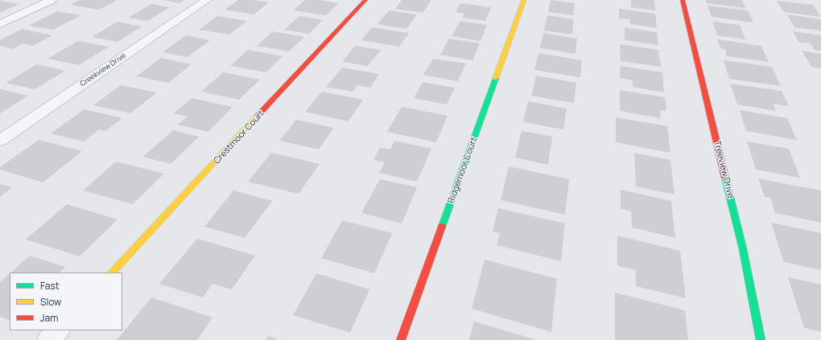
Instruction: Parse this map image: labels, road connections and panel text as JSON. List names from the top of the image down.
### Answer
{
  "streets": {
    "street": [
      "Creekview Drive",
      "Crestmoor Court",
      "Treeview Drive",
      "Ridgemoor Court"
    ]
  },
  "legend": ["Fast", "Slow", "Jam"]
}
